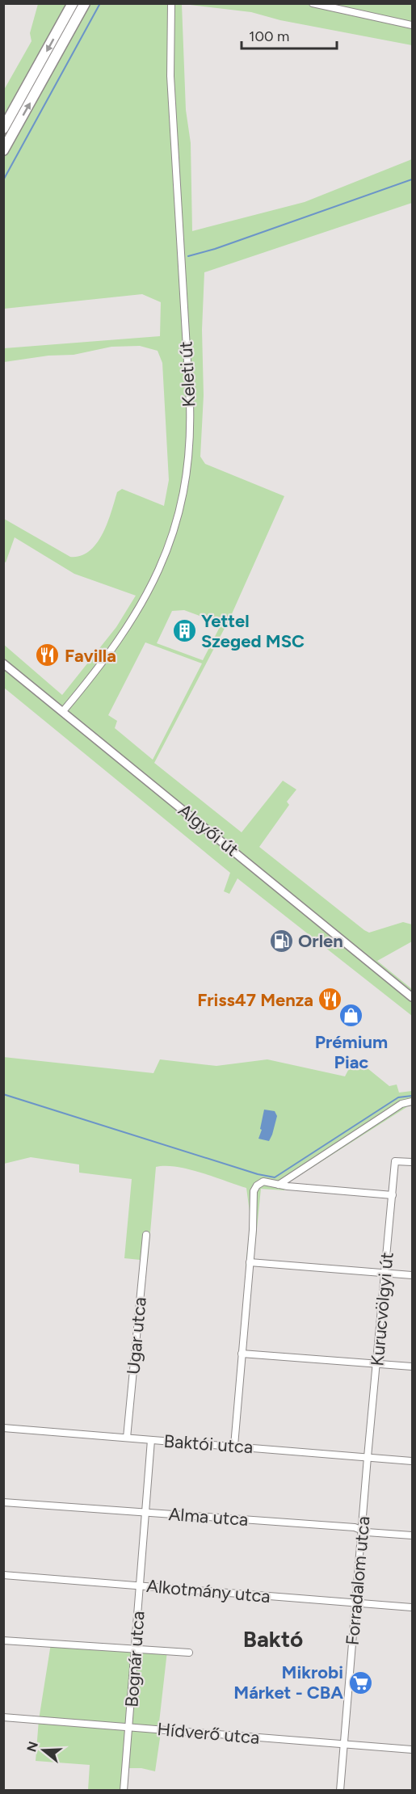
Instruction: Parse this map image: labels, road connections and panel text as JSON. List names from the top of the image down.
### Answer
{
  "streets": {
    "main road": ["Algyői út"],
    "street": [
      "Keleti út",
      "Kurucvölgyi út",
      "Ugar utca",
      "Baktói utca",
      "Alma utca",
      "Forradalom utca",
      "Alkotmány utca",
      "Bognár utca",
      "Hídverő utca"
    ]
  },
  "crossings": [
    ["Keleti út", "Algyői út"],
    ["Kurucvölgyi út", "Baktói utca"],
    ["Kurucvölgyi út", "Forradalom utca"],
    ["Ugar utca", "Baktói utca"],
    ["Baktói utca", "Forradalom utca"],
    ["Baktói utca", "Bognár utca"],
    ["Alma utca", "Forradalom utca"],
    ["Alma utca", "Bognár utca"],
    ["Forradalom utca", "Alkotmány utca"],
    ["Forradalom utca", "Hídverő utca"],
    ["Alkotmány utca", "Bognár utca"],
    ["Bognár utca", "Hídverő utca"]
  ],
  "districts": ["Baktó"],
  "places": {
    "building": ["Yettel Szeged MSC"],
    "restaurant": ["Favilla", "Friss47 Menza"],
    "fuel station": ["Orlen"],
    "shop": ["Prémium Piac"],
    "supermarket": ["Mikrobi Márket - CBA"]
  },
  "scale_bar": "100 m",
  "north": "left"
}
